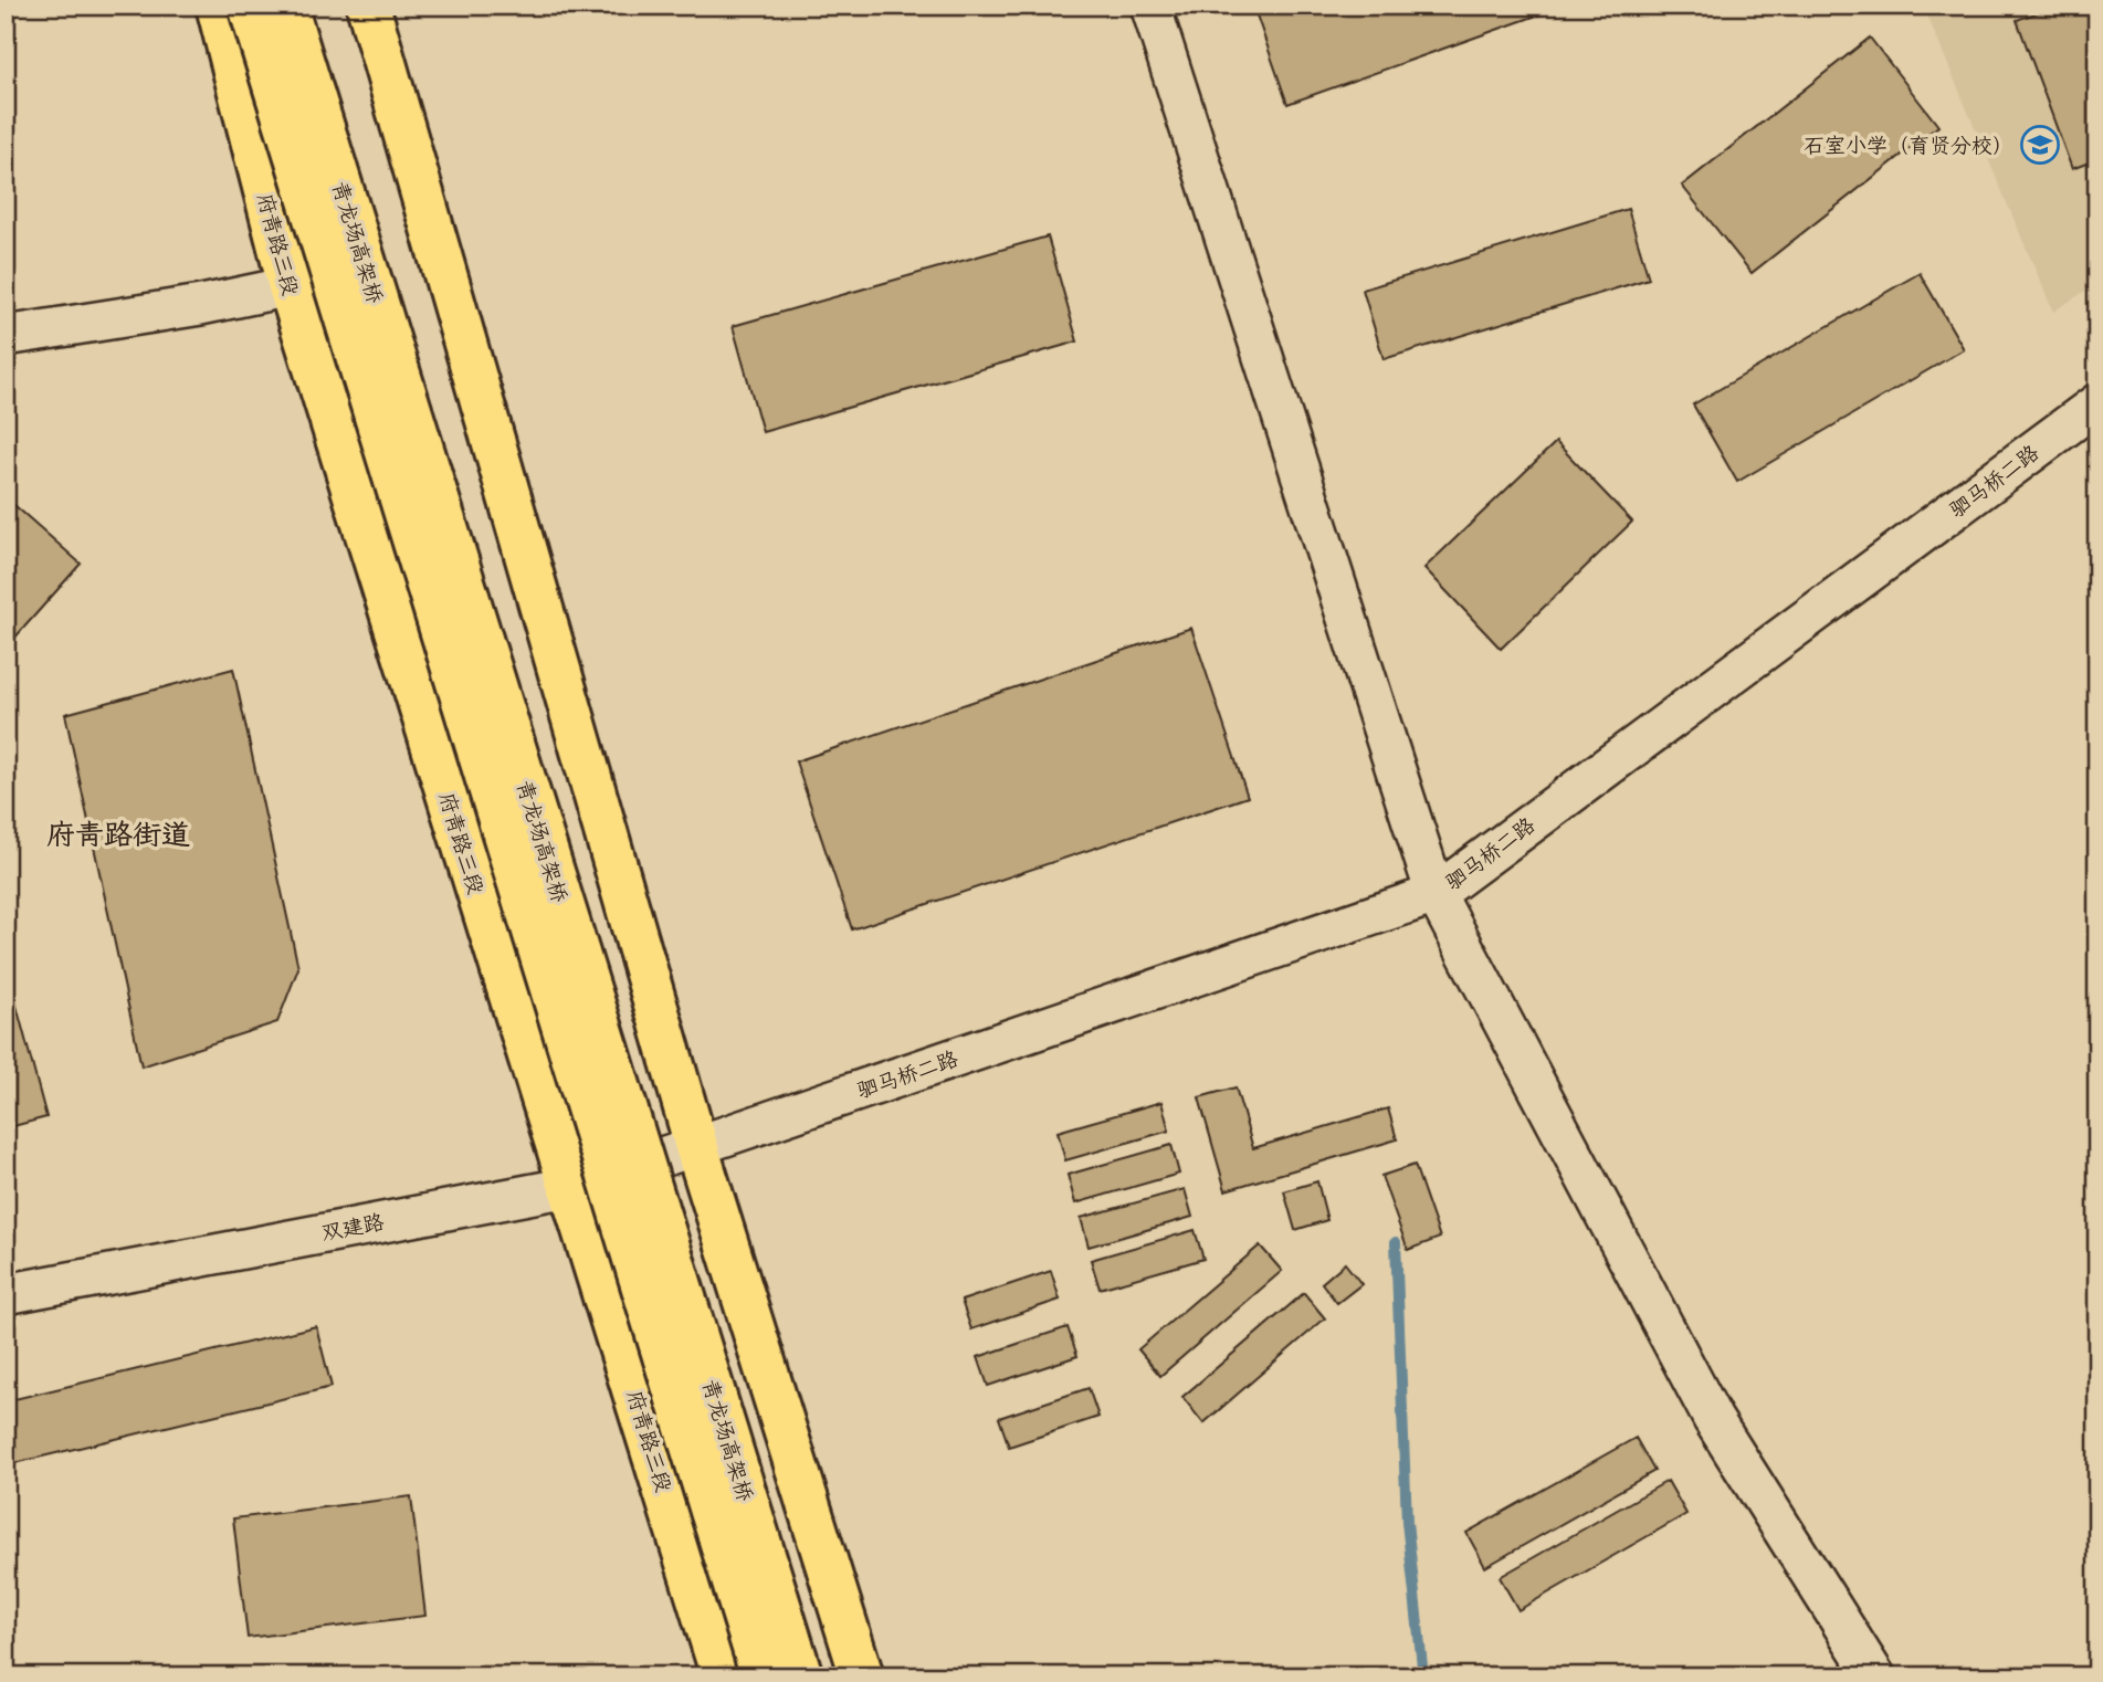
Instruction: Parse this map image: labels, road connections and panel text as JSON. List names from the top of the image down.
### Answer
{
  "streets": {
    "main road": ["青龙场高架桥", "府青路三段"],
    "street": ["驷马桥二路", "双建路"]
  },
  "crossings": [
    ["府青路三段", "双建路"],
    ["驷马桥二路", "双建路"]
  ],
  "districts": ["府青路街道"],
  "places": {
    "school or university": ["石室小学（育贤分校）"]
  }
}
